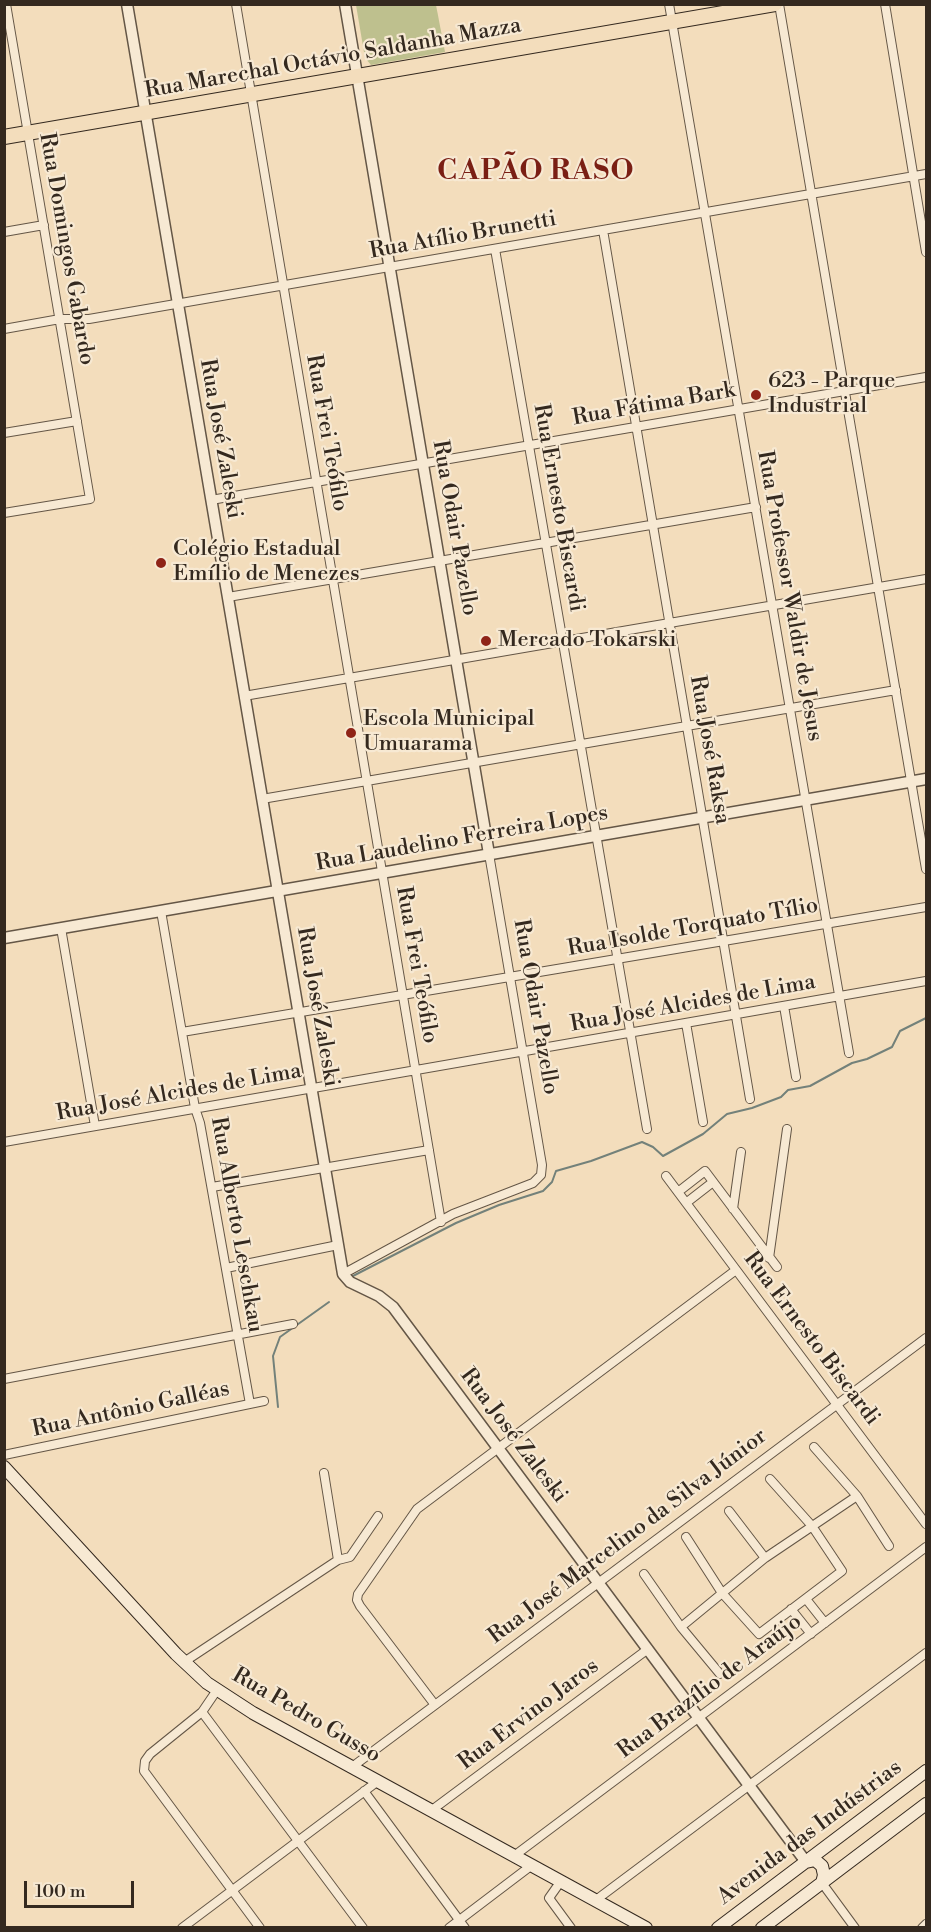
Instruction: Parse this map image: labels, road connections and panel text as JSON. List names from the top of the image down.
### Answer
{
  "streets": {
    "main road": ["Rua Marechal Octávio Saldanha Mazza", "Rua Pedro Gusso", "Avenida das Indústrias"],
    "street": [
      "Rua Atílio Brunetti",
      "Rua Domingos Gabardo",
      "Rua Fátima Bark",
      "Rua Frei Teófilo",
      "Rua José Zaleski",
      "Rua Ernesto Biscardi",
      "Rua Odair Pazello",
      "Rua Professor Waldir de Jesus",
      "Rua José Raksa",
      "Rua Laudelino Ferreira Lopes",
      "Rua Isolde Torquato Tílio",
      "Rua José Alcides de Lima",
      "Rua Alberto Leschkau",
      "Rua Antônio Galléas",
      "Rua José Marcelino da Silva Júnior",
      "Rua Brazílio de Araújo",
      "Rua Ervino Jaros"
    ]
  },
  "crossings": [
    ["Rua Marechal Octávio Saldanha Mazza", "Rua Domingos Gabardo"],
    ["Rua Marechal Octávio Saldanha Mazza", "Rua Frei Teófilo"],
    ["Rua Marechal Octávio Saldanha Mazza", "Rua José Zaleski"],
    ["Rua Marechal Octávio Saldanha Mazza", "Rua Odair Pazello"],
    ["Rua Marechal Octávio Saldanha Mazza", "Rua Professor Waldir de Jesus"],
    ["Rua Atílio Brunetti", "Rua Domingos Gabardo"],
    ["Rua Atílio Brunetti", "Rua Frei Teófilo"],
    ["Rua Atílio Brunetti", "Rua José Zaleski"],
    ["Rua Atílio Brunetti", "Rua Ernesto Biscardi"],
    ["Rua Atílio Brunetti", "Rua Odair Pazello"],
    ["Rua Atílio Brunetti", "Rua Professor Waldir de Jesus"],
    ["Rua Atílio Brunetti", "Rua José Raksa"],
    ["Rua Fátima Bark", "Rua Frei Teófilo"],
    ["Rua Fátima Bark", "Rua José Zaleski"],
    ["Rua Fátima Bark", "Rua Ernesto Biscardi"],
    ["Rua Fátima Bark", "Rua Odair Pazello"],
    ["Rua Fátima Bark", "Rua Professor Waldir de Jesus"],
    ["Rua Fátima Bark", "Rua José Raksa"],
    ["Rua Frei Teófilo", "Rua Odair Pazello"],
    ["Rua Frei Teófilo", "Rua Laudelino Ferreira Lopes"],
    ["Rua Frei Teófilo", "Rua Isolde Torquato Tílio"],
    ["Rua Frei Teófilo", "Rua José Alcides de Lima"],
    ["Rua José Zaleski", "Rua Laudelino Ferreira Lopes"],
    ["Rua José Zaleski", "Rua Isolde Torquato Tílio"],
    ["Rua José Zaleski", "Rua José Alcides de Lima"],
    ["Rua José Zaleski", "Rua José Marcelino da Silva Júnior"],
    ["Rua José Zaleski", "Rua Brazílio de Araújo"],
    ["Rua José Zaleski", "Rua Ervino Jaros"],
    ["Rua José Zaleski", "Avenida das Indústrias"],
    ["Rua Ernesto Biscardi", "Rua Laudelino Ferreira Lopes"],
    ["Rua Ernesto Biscardi", "Rua Isolde Torquato Tílio"],
    ["Rua Ernesto Biscardi", "Rua José Alcides de Lima"],
    ["Rua Ernesto Biscardi", "Rua José Marcelino da Silva Júnior"],
    ["Rua Odair Pazello", "Rua Laudelino Ferreira Lopes"],
    ["Rua Odair Pazello", "Rua Isolde Torquato Tílio"],
    ["Rua Odair Pazello", "Rua José Alcides de Lima"],
    ["Rua Professor Waldir de Jesus", "Rua Laudelino Ferreira Lopes"],
    ["Rua Professor Waldir de Jesus", "Rua Isolde Torquato Tílio"],
    ["Rua Professor Waldir de Jesus", "Rua José Alcides de Lima"],
    ["Rua José Raksa", "Rua Laudelino Ferreira Lopes"],
    ["Rua José Raksa", "Rua Isolde Torquato Tílio"],
    ["Rua José Raksa", "Rua José Alcides de Lima"],
    ["Rua Laudelino Ferreira Lopes", "Rua Alberto Leschkau"],
    ["Rua Isolde Torquato Tílio", "Rua Alberto Leschkau"],
    ["Rua José Alcides de Lima", "Rua Alberto Leschkau"],
    ["Rua Alberto Leschkau", "Rua Antônio Galléas"],
    ["Rua José Marcelino da Silva Júnior", "Rua Pedro Gusso"],
    ["Rua Brazílio de Araújo", "Rua Pedro Gusso"],
    ["Rua Ervino Jaros", "Rua Pedro Gusso"]
  ],
  "districts": ["CAPÃO RASO"],
  "places": [
    "623 - Parque Industrial",
    "Colégio Estadual Emílio de Menezes",
    "Mercado Tokarski",
    "Escola Municipal Umuarama"
  ],
  "scale_bar": "100 m"
}
